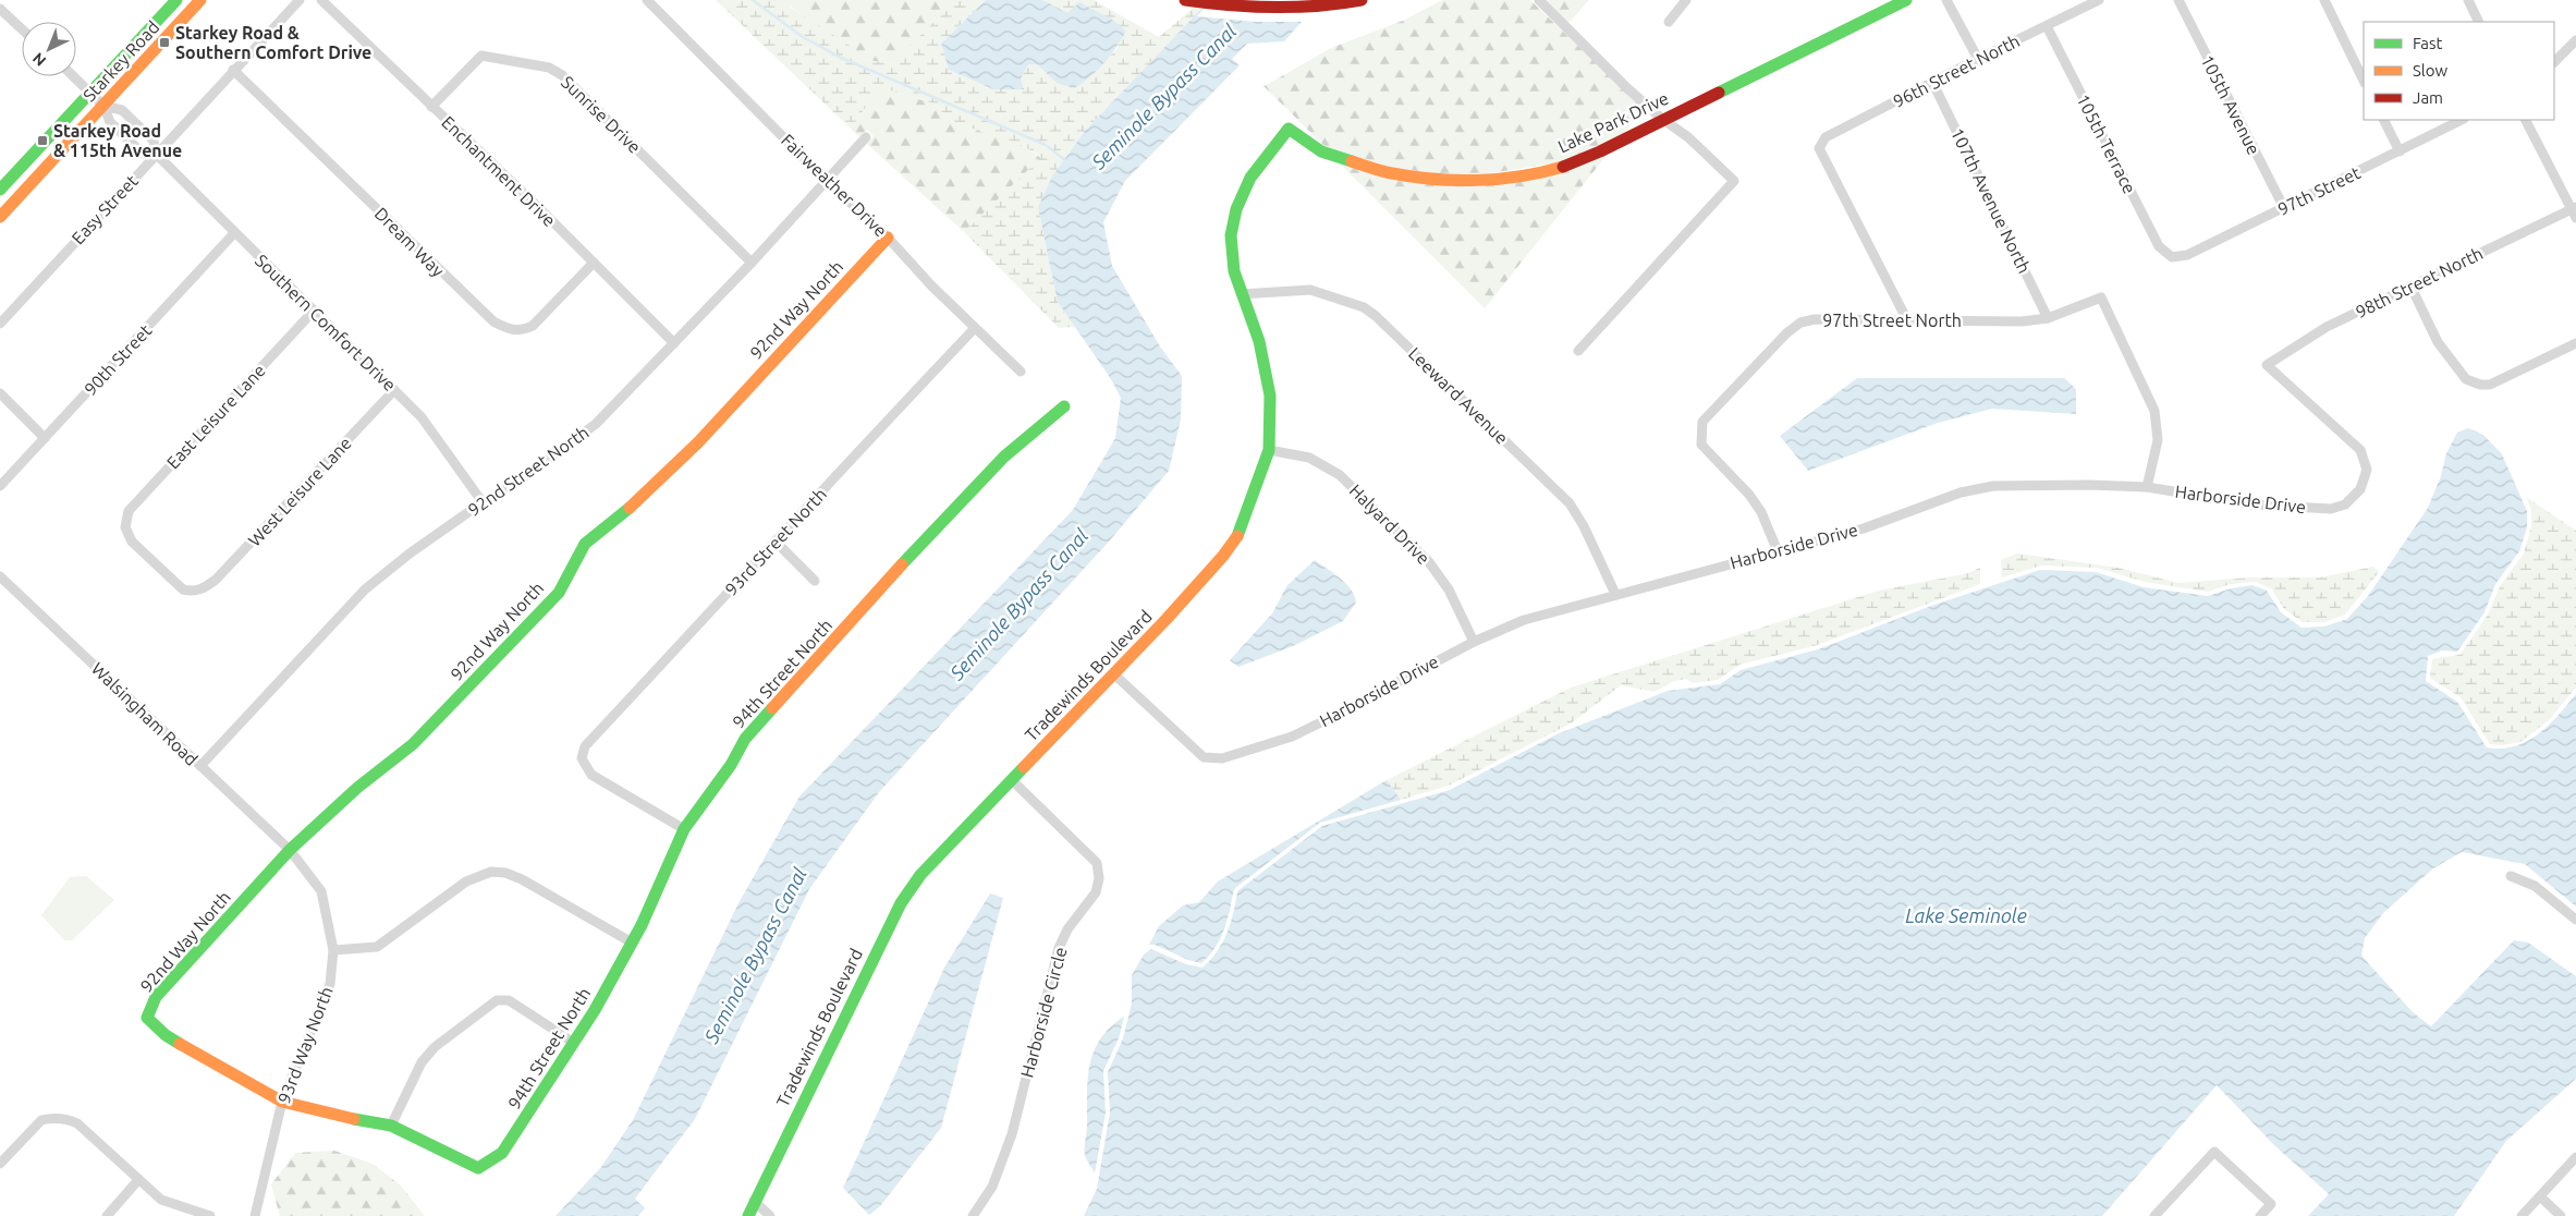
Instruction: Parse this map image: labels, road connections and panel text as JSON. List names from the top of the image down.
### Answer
{
  "streets": {
    "street": [
      "Starkey Road",
      "96th Street North",
      "105th Avenue",
      "Sunrise Drive",
      "Lake Park Drive",
      "105th Terrace",
      "Enchantment Drive",
      "Fairweather Drive",
      "97th Street",
      "107th Avenue North",
      "Easy Street",
      "Dream Way",
      "98th Street North",
      "92nd Way North",
      "97th Street North",
      "Southern Comfort Drive",
      "90th Street",
      "Leeward Avenue",
      "East Leisure Lane",
      "92nd Street North",
      "West Leisure Lane",
      "Harborside Drive",
      "Halyard Drive",
      "93rd Street North",
      "94th Street North",
      "Tradewinds Boulevard",
      "Walsingham Road",
      "Harborside Circle",
      "93rd Way North"
    ]
  },
  "crossings": [
    ["Starkey Road", "Southern Comfort Drive"],
    ["96th Street North", "105th Terrace"],
    ["96th Street North", "107th Avenue North"],
    ["96th Street North", "97th Street North"],
    ["105th Avenue", "97th Street"],
    ["Sunrise Drive", "Enchantment Drive"],
    ["Sunrise Drive", "92nd Street North"],
    ["Lake Park Drive", "Tradewinds Boulevard"],
    ["105th Terrace", "97th Street"],
    ["Enchantment Drive", "Dream Way"],
    ["Enchantment Drive", "92nd Street North"],
    ["Fairweather Drive", "92nd Way North"],
    ["Fairweather Drive", "92nd Street North"],
    ["Fairweather Drive", "93rd Street North"],
    ["107th Avenue North", "97th Street North"],
    ["Easy Street", "Dream Way"],
    ["Easy Street", "Southern Comfort Drive"],
    ["98th Street North", "Harborside Drive"],
    ["92nd Way North", "Walsingham Road"],
    ["92nd Way North", "93rd Way North"],
    ["97th Street North", "Harborside Drive"],
    ["Southern Comfort Drive", "90th Street"],
    ["Southern Comfort Drive", "East Leisure Lane"],
    ["Southern Comfort Drive", "92nd Street North"],
    ["Southern Comfort Drive", "West Leisure Lane"],
    ["Leeward Avenue", "Harborside Drive"],
    ["Leeward Avenue", "Tradewinds Boulevard"],
    ["East Leisure Lane", "West Leisure Lane"],
    ["92nd Street North", "Walsingham Road"],
    ["Harborside Drive", "Halyard Drive"],
    ["Harborside Drive", "Tradewinds Boulevard"],
    ["Halyard Drive", "Tradewinds Boulevard"],
    ["93rd Street North", "94th Street North"],
    ["Tradewinds Boulevard", "Harborside Circle"],
    ["Walsingham Road", "93rd Way North"]
  ],
  "water": ["Seminole Bypass Canal", "Lake Seminole"],
  "places": {
    "transit": ["Starkey Road & Southern Comfort Drive", "Starkey Road & 115th Avenue"]
  },
  "legend": ["Fast", "Slow", "Jam"],
  "north": "bottom left"
}
